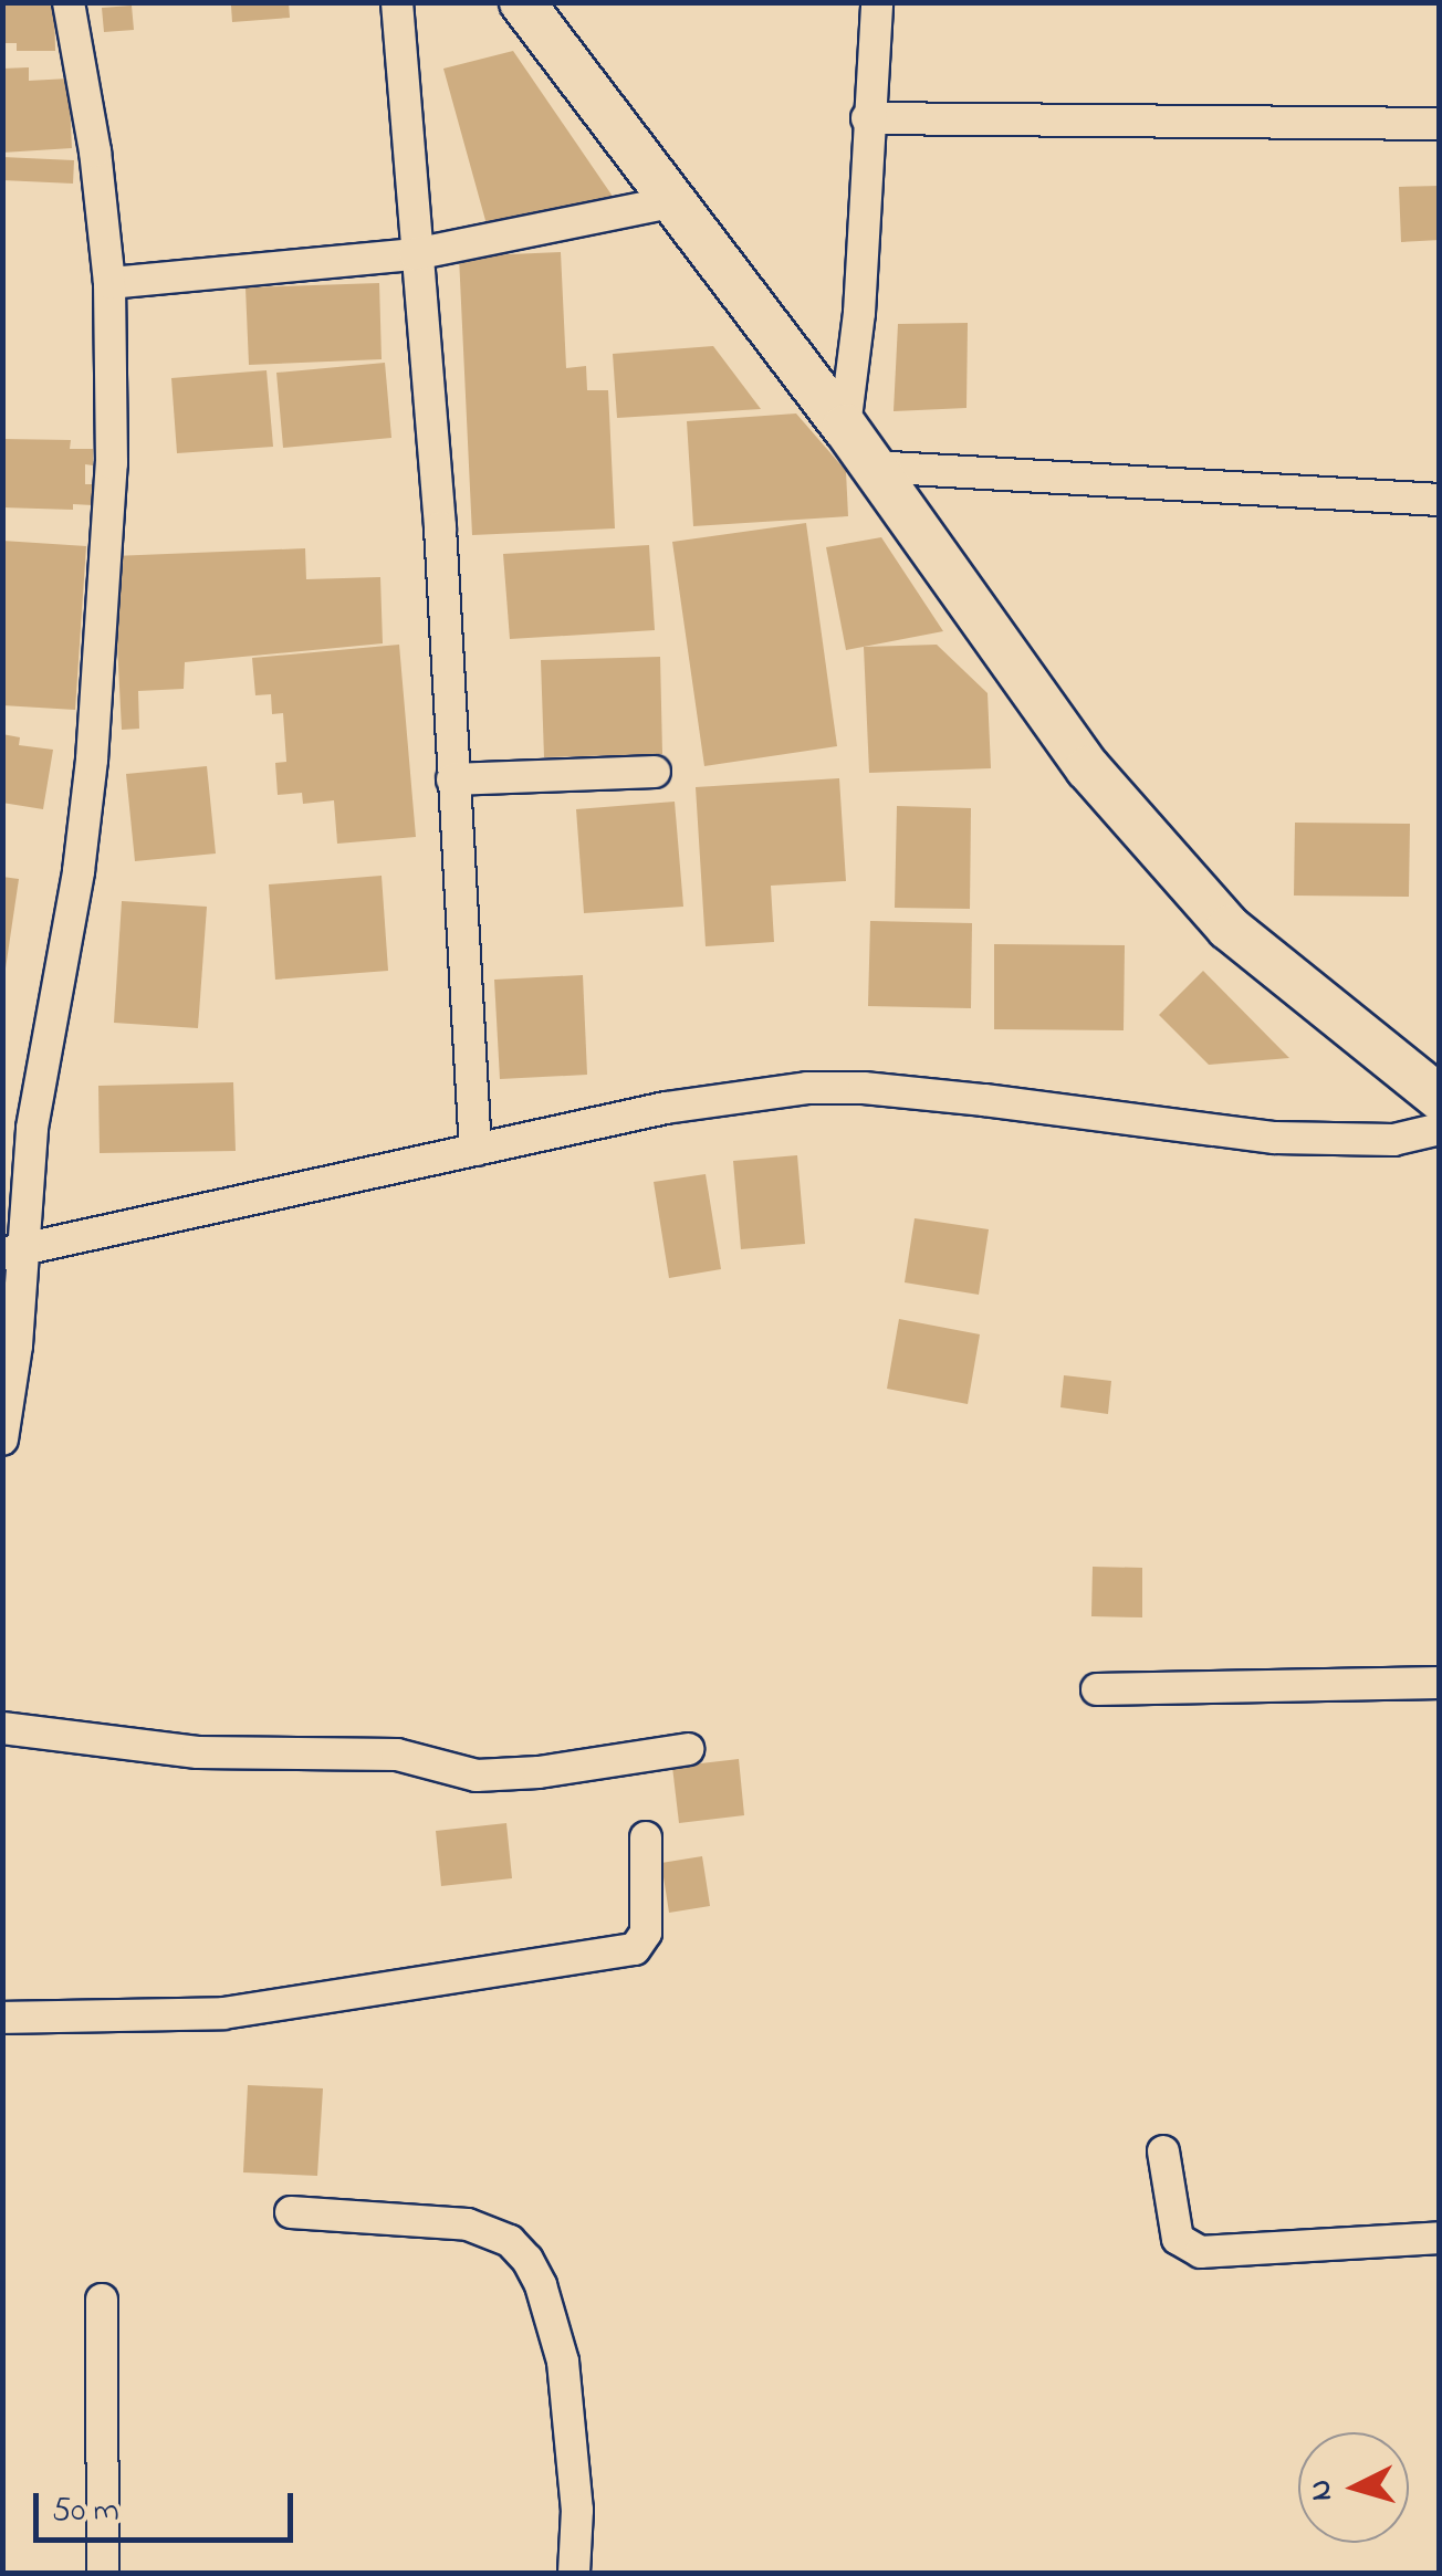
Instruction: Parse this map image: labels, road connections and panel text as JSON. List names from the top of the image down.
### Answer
{
  "scale_bar": "50 m",
  "north": "left"
}
